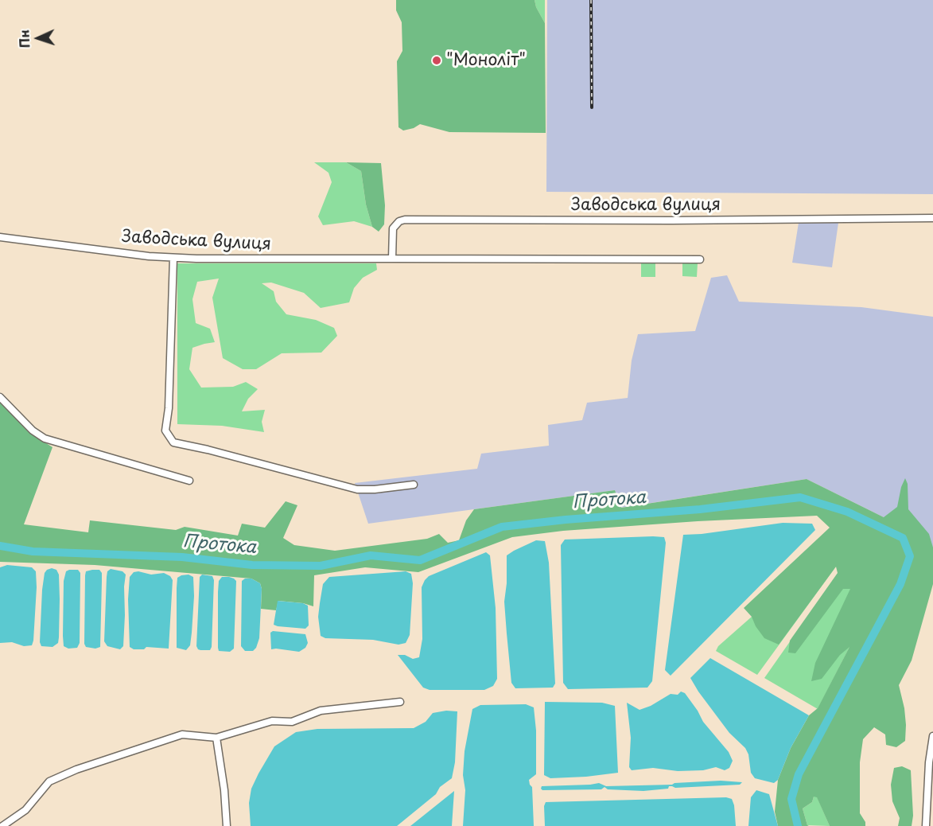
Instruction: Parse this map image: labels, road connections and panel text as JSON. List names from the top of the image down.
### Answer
{
  "streets": {
    "street": ["Заводська вулиця"]
  },
  "water": ["Протока"],
  "places": ["\"Моноліт\""],
  "north": "left"
}
